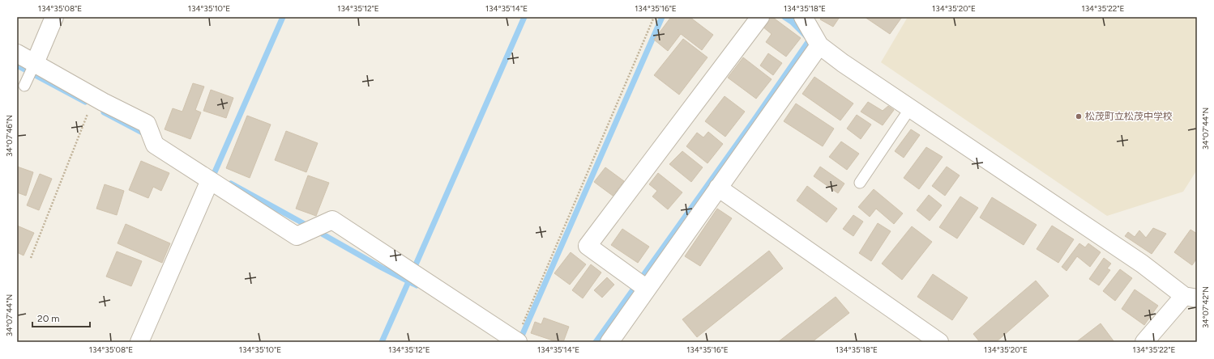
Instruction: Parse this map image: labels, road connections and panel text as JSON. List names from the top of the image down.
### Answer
{
  "places": ["松茂町立松茂中学校"],
  "scale_bar": "20 m",
  "coordinates": [
    "134°35'08\"E",
    "134°35'10\"E",
    "134°35'12\"E",
    "134°35'14\"E",
    "134°35'16\"E",
    "134°35'18\"E",
    "134°35'20\"E",
    "134°35'22\"E",
    "34°07'44\"N",
    "34°07'46\"N",
    "34°07'42\"N"
  ]
}
